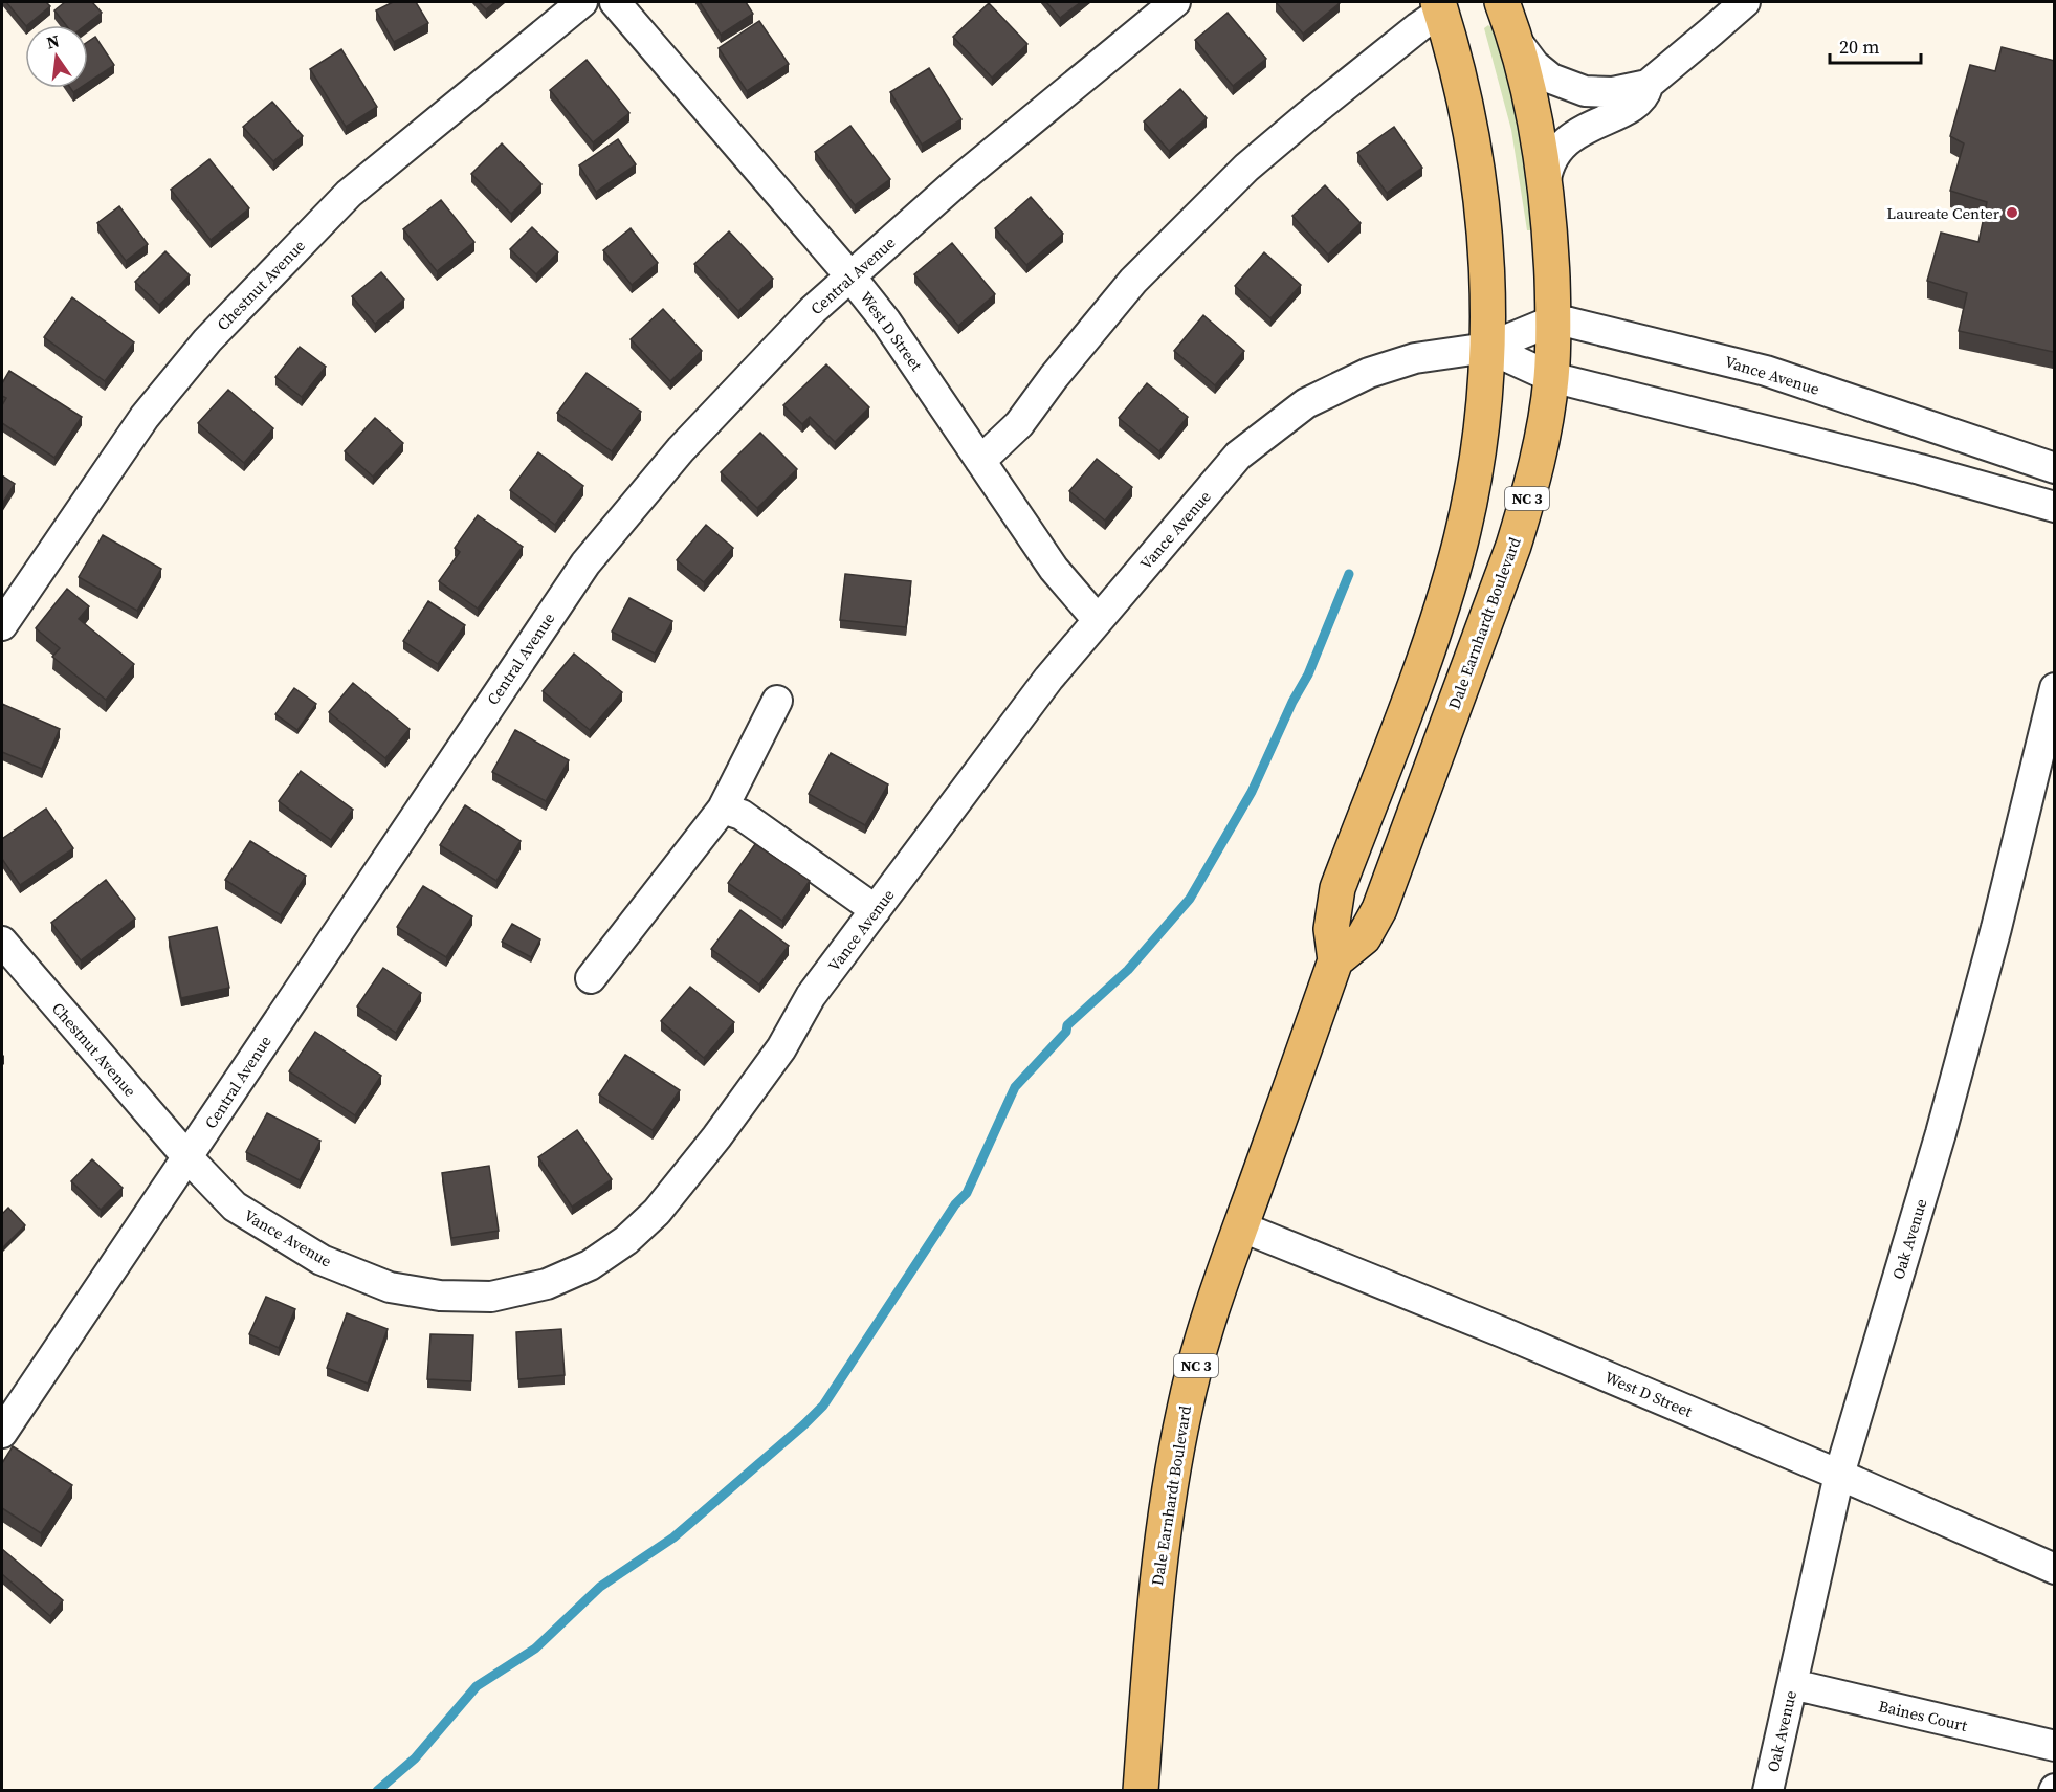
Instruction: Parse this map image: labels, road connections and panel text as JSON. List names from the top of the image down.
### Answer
{
  "streets": {
    "main road": ["NC 3", "Dale Earnhardt Boulevard"],
    "street": [
      "Central Avenue",
      "Chestnut Avenue",
      "West D Street",
      "Vance Avenue",
      "Oak Avenue",
      "Baines Court"
    ]
  },
  "crossings": [
    ["Central Avenue", "Chestnut Avenue"],
    ["Central Avenue", "West D Street"],
    ["Central Avenue", "Vance Avenue"],
    ["Chestnut Avenue", "Vance Avenue"],
    ["West D Street", "Vance Avenue"],
    ["West D Street", "Dale Earnhardt Boulevard"],
    ["West D Street", "Oak Avenue"],
    ["Vance Avenue", "Dale Earnhardt Boulevard"],
    ["Oak Avenue", "Baines Court"]
  ],
  "places": ["Laureate Center"],
  "scale_bar": "20 m",
  "north": "top"
}
